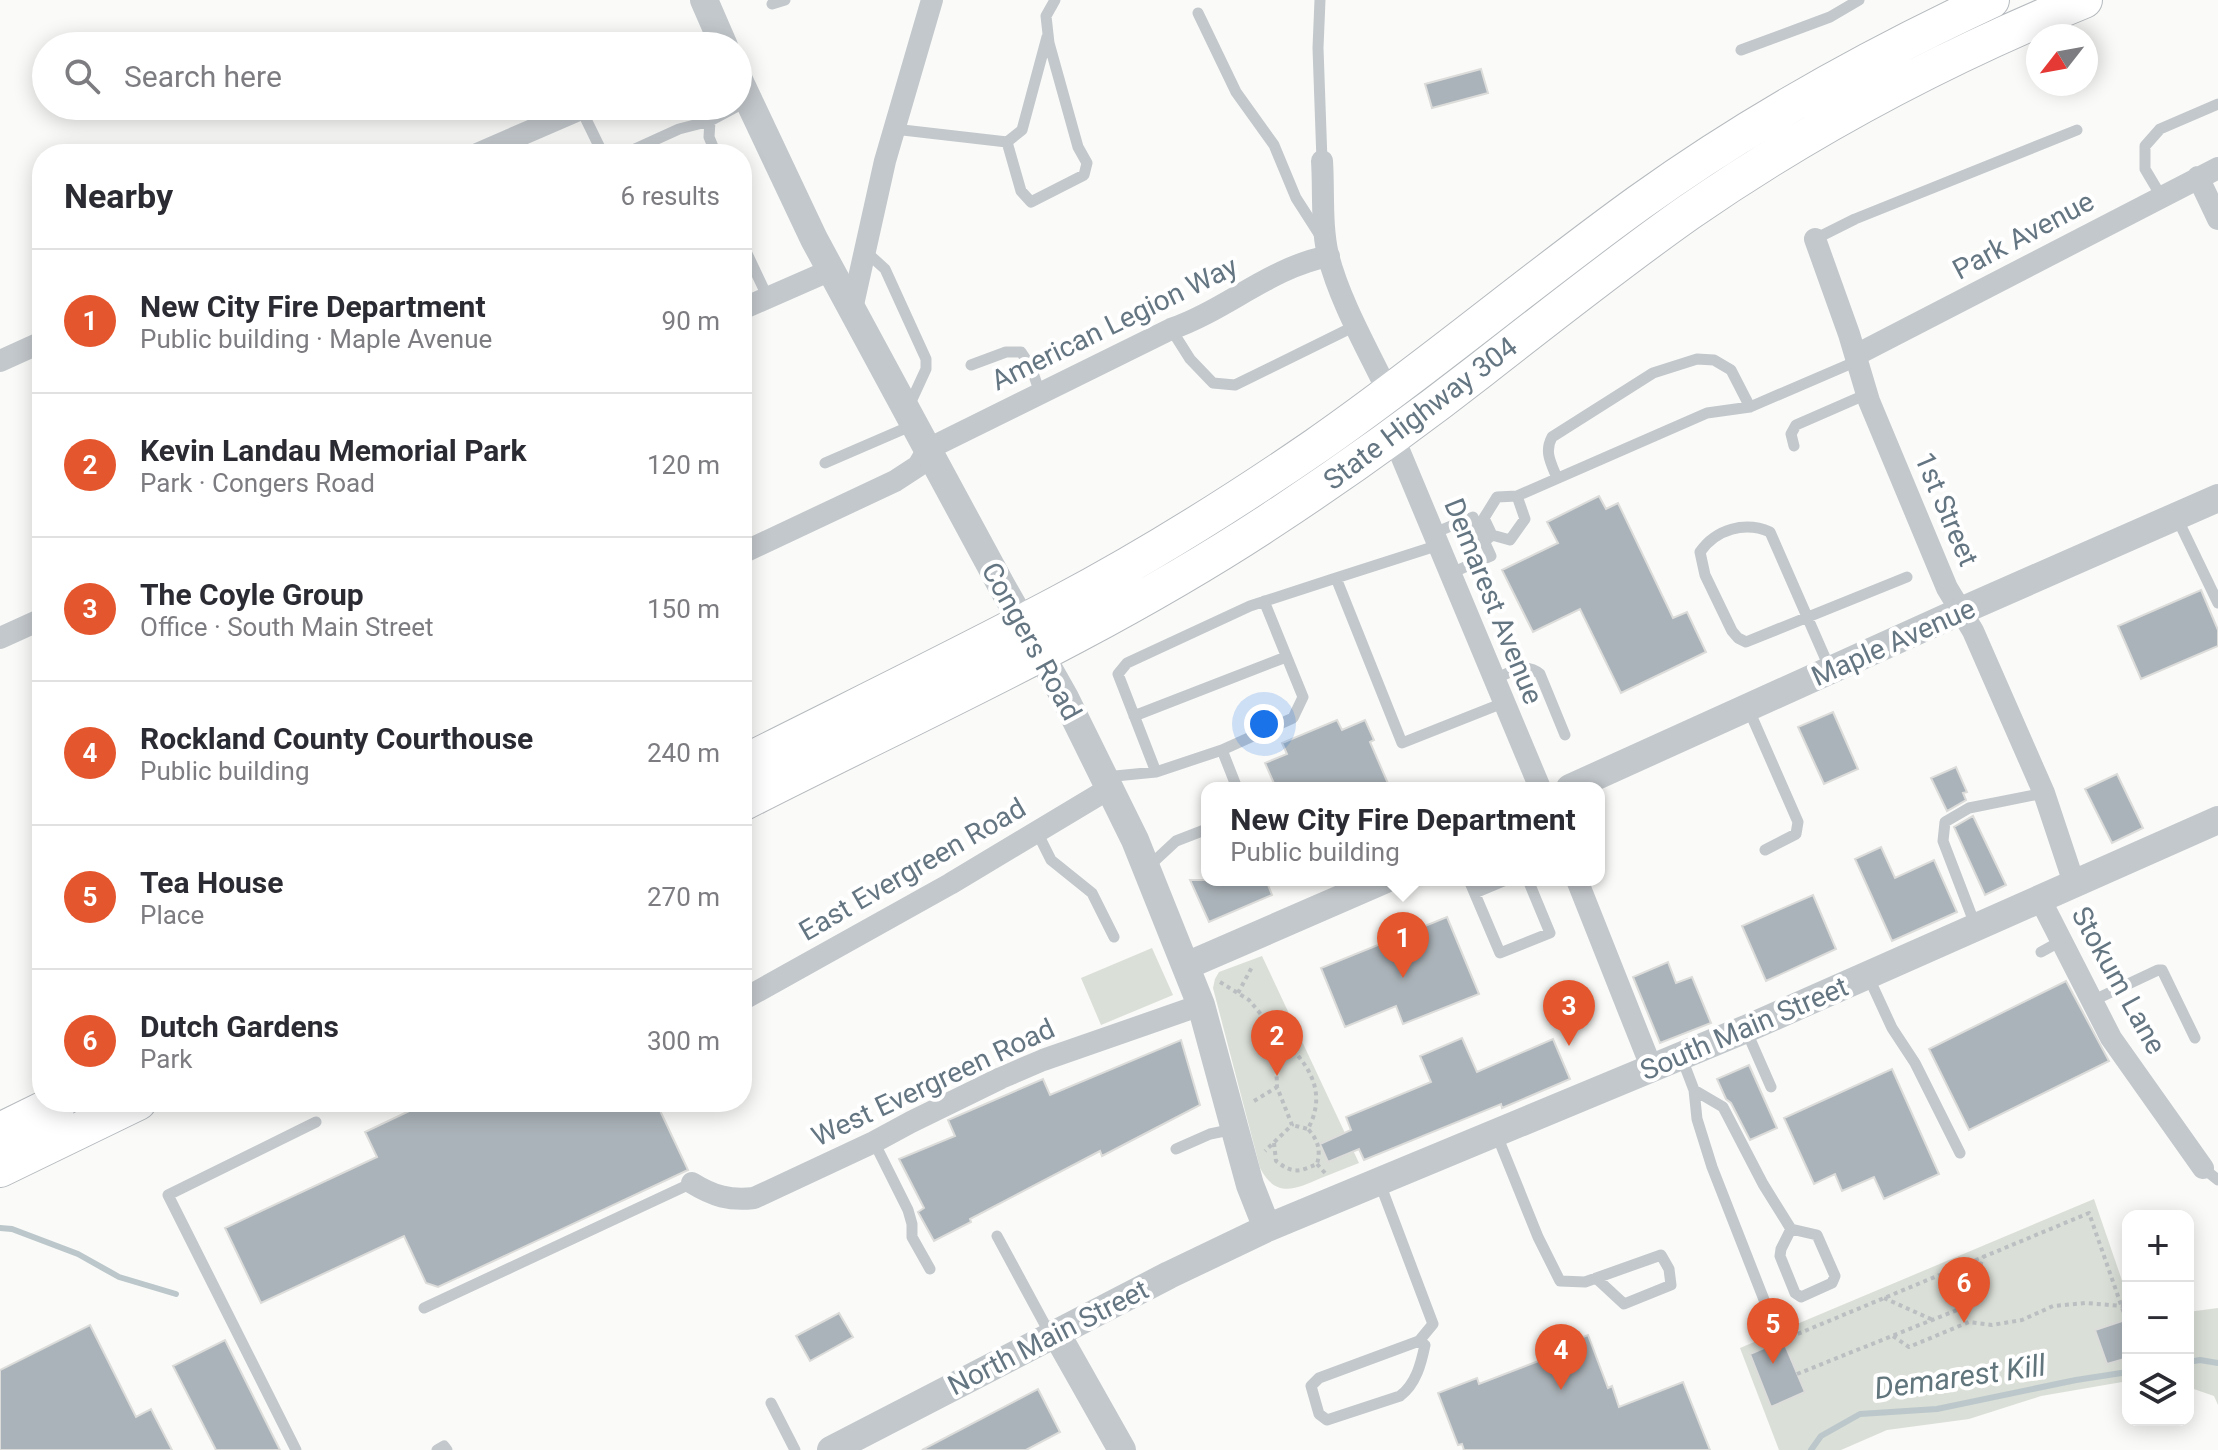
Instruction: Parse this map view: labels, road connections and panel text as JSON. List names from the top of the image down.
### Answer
{
  "streets": {
    "main road": ["State Highway 304"],
    "street": [
      "Park Avenue",
      "American Legion Way",
      "1st Street",
      "Demarest Avenue",
      "Congers Road",
      "Maple Avenue",
      "East Evergreen Road",
      "Stokum Lane",
      "South Main Street",
      "West Evergreen Road",
      "North Main Street"
    ]
  },
  "crossings": [
    ["Park Avenue", "1st Street"],
    ["American Legion Way", "Congers Road"],
    ["State Highway 304", "Demarest Avenue"],
    ["State Highway 304", "Congers Road"],
    ["1st Street", "Maple Avenue"],
    ["1st Street", "South Main Street"],
    ["Congers Road", "East Evergreen Road"],
    ["Congers Road", "South Main Street"],
    ["Congers Road", "West Evergreen Road"],
    ["Congers Road", "North Main Street"],
    ["Stokum Lane", "South Main Street"],
    ["South Main Street", "North Main Street"]
  ],
  "water": ["Demarest Kill"],
  "north": "bottom left",
  "page": {
    "search": "Search here",
    "heading": ["Nearby", "6 results"],
    "list": [
      {
        "mark": "1",
        "name": "New City Fire Department",
        "note": "Public building · Maple Avenue",
        "value": "90 m"
      },
      {
        "mark": "2",
        "name": "Kevin Landau Memorial Park",
        "note": "Park · Congers Road",
        "value": "120 m"
      },
      {
        "mark": "3",
        "name": "The Coyle Group",
        "note": "Office · South Main Street",
        "value": "150 m"
      },
      {
        "mark": "4",
        "name": "Rockland County Courthouse",
        "note": "Public building",
        "value": "240 m"
      },
      {
        "mark": "5",
        "name": "Tea House",
        "note": "Place",
        "value": "270 m"
      },
      {
        "mark": "6",
        "name": "Dutch Gardens",
        "note": "Park",
        "value": "300 m"
      }
    ],
    "popup": ["New City Fire Department", "Public building"],
    "pins": [
      "1",
      "3",
      "2",
      "6",
      "5",
      "4"
    ],
    "map_buttons": ["+", "−"]
  }
}
